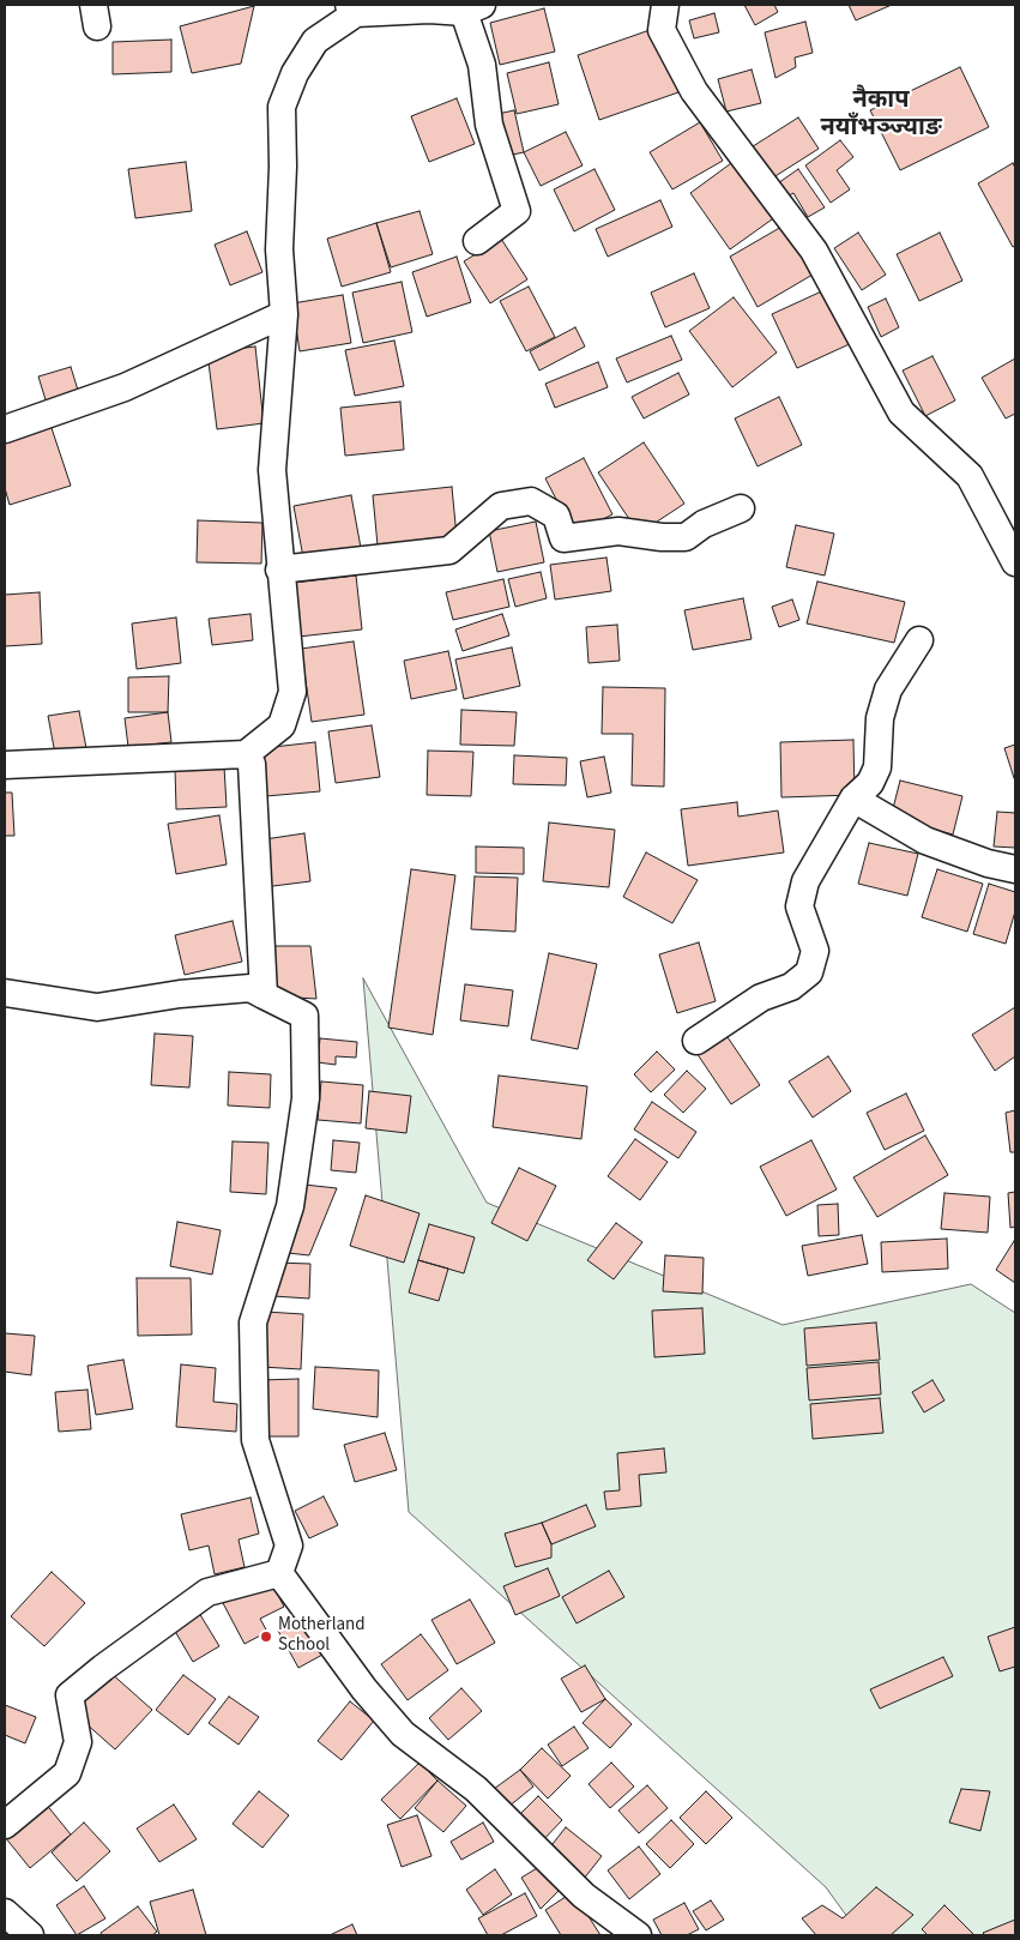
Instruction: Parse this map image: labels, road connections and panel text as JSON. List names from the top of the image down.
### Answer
{
  "districts": ["नैकाप नयाँभञ्ज्याङ"],
  "places": ["Motherland School"]
}
